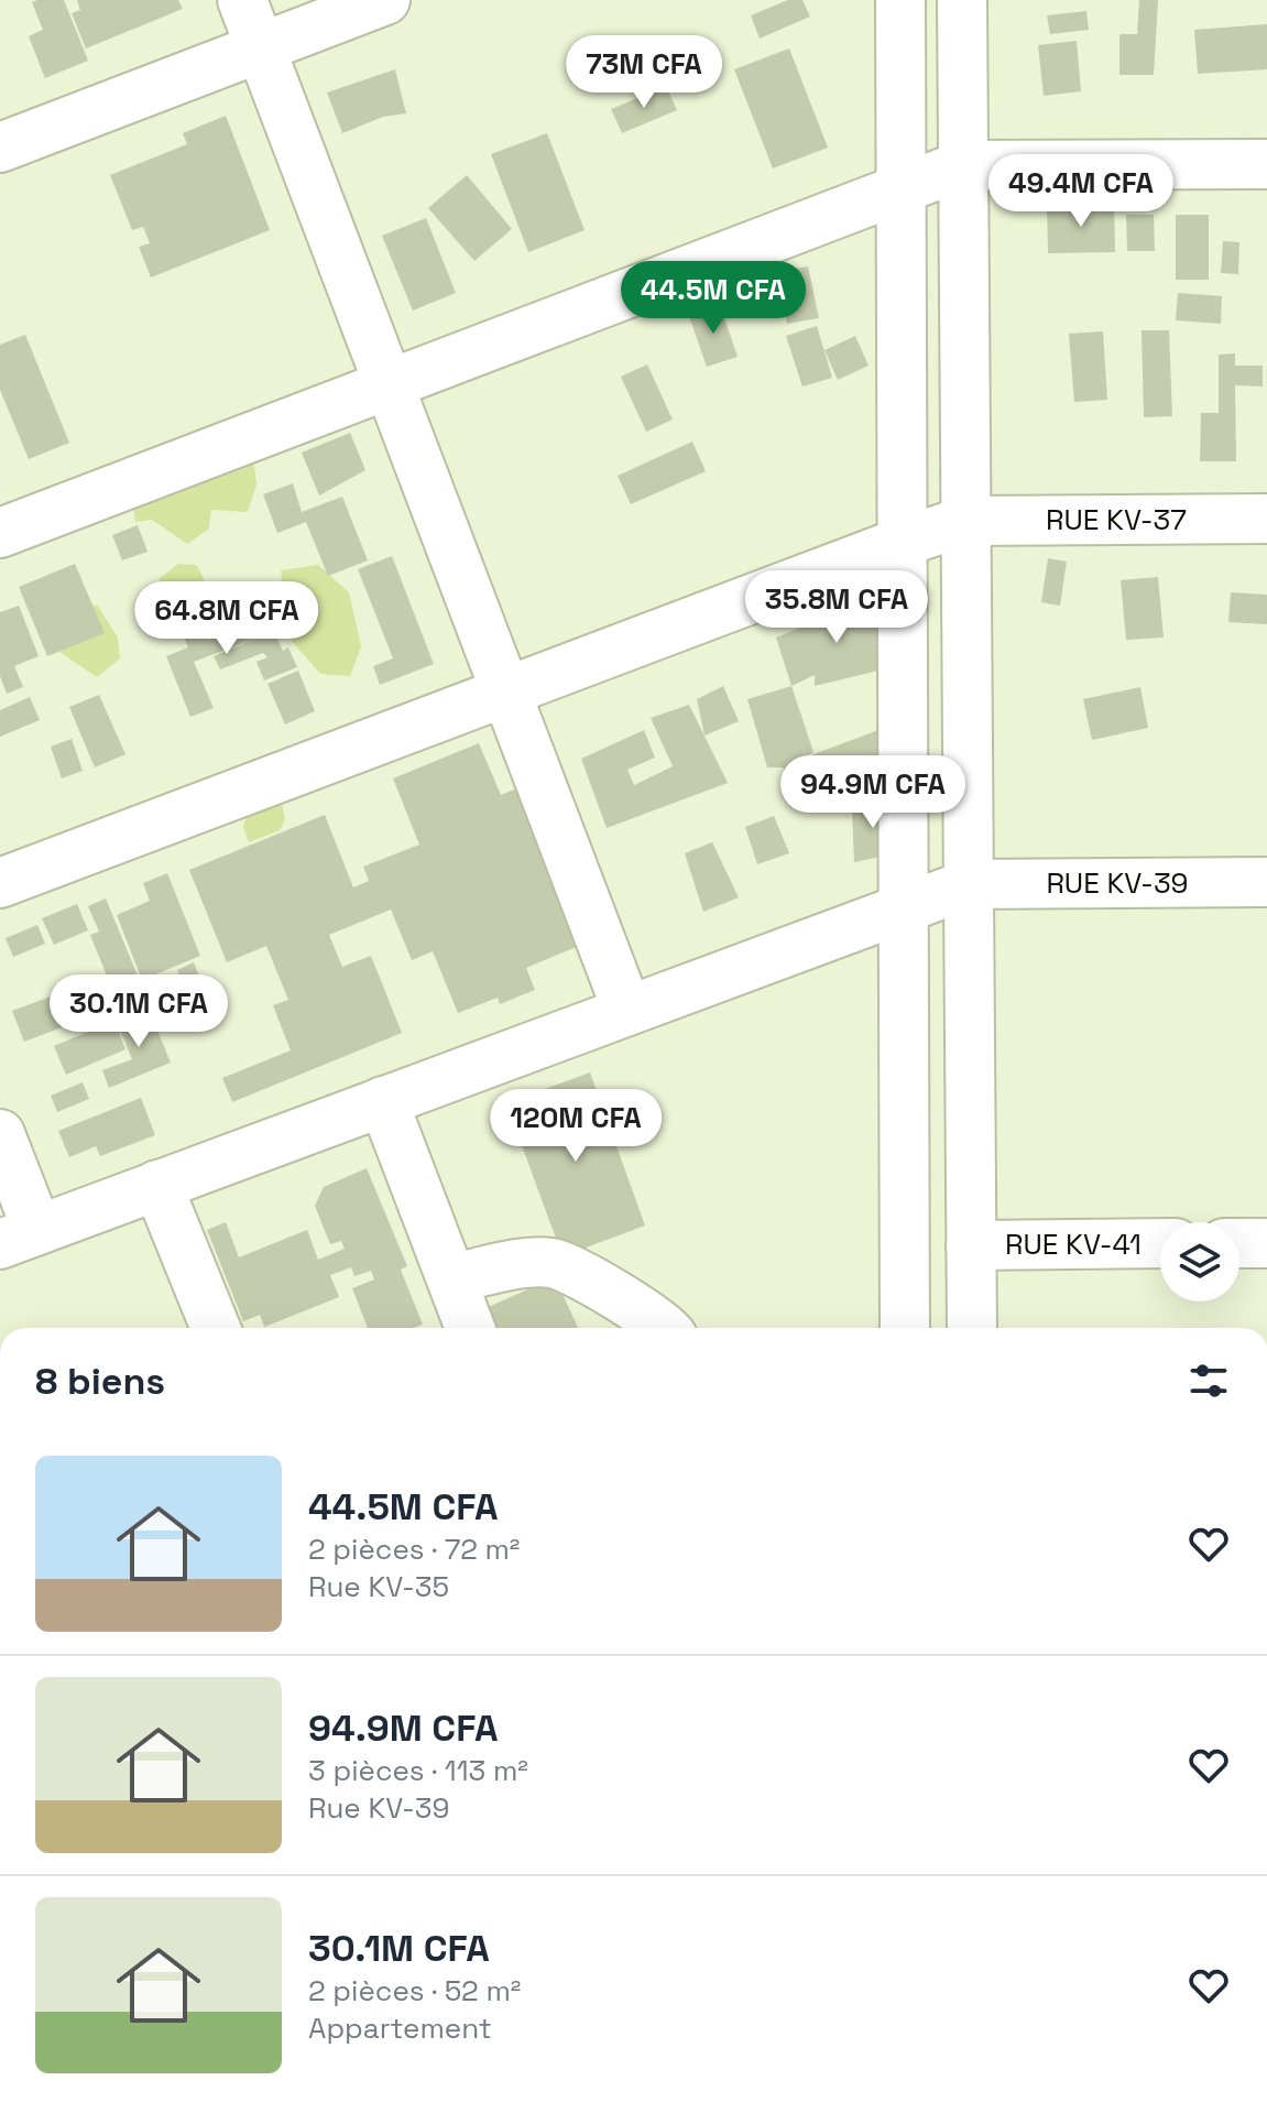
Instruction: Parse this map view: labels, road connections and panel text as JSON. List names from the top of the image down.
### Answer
{
  "streets": {
    "street": ["RUE KV-37", "RUE KV-39", "RUE KV-41"]
  },
  "page": {
    "price": [
      "73M CFA",
      "49.4M CFA",
      "44.5M CFA",
      "35.8M CFA",
      "64.8M CFA",
      "94.9M CFA",
      "30.1M CFA",
      "120M CFA"
    ],
    "heading": "8 biens",
    "list": [
      {
        "name": "44.5M CFA",
        "note": "2 pièces · 72 m² · Rue KV-35"
      },
      {
        "name": "94.9M CFA",
        "note": "3 pièces · 113 m² · Rue KV-39"
      },
      {
        "name": "30.1M CFA",
        "note": "2 pièces · 52 m² · Appartement"
      }
    ]
  }
}
